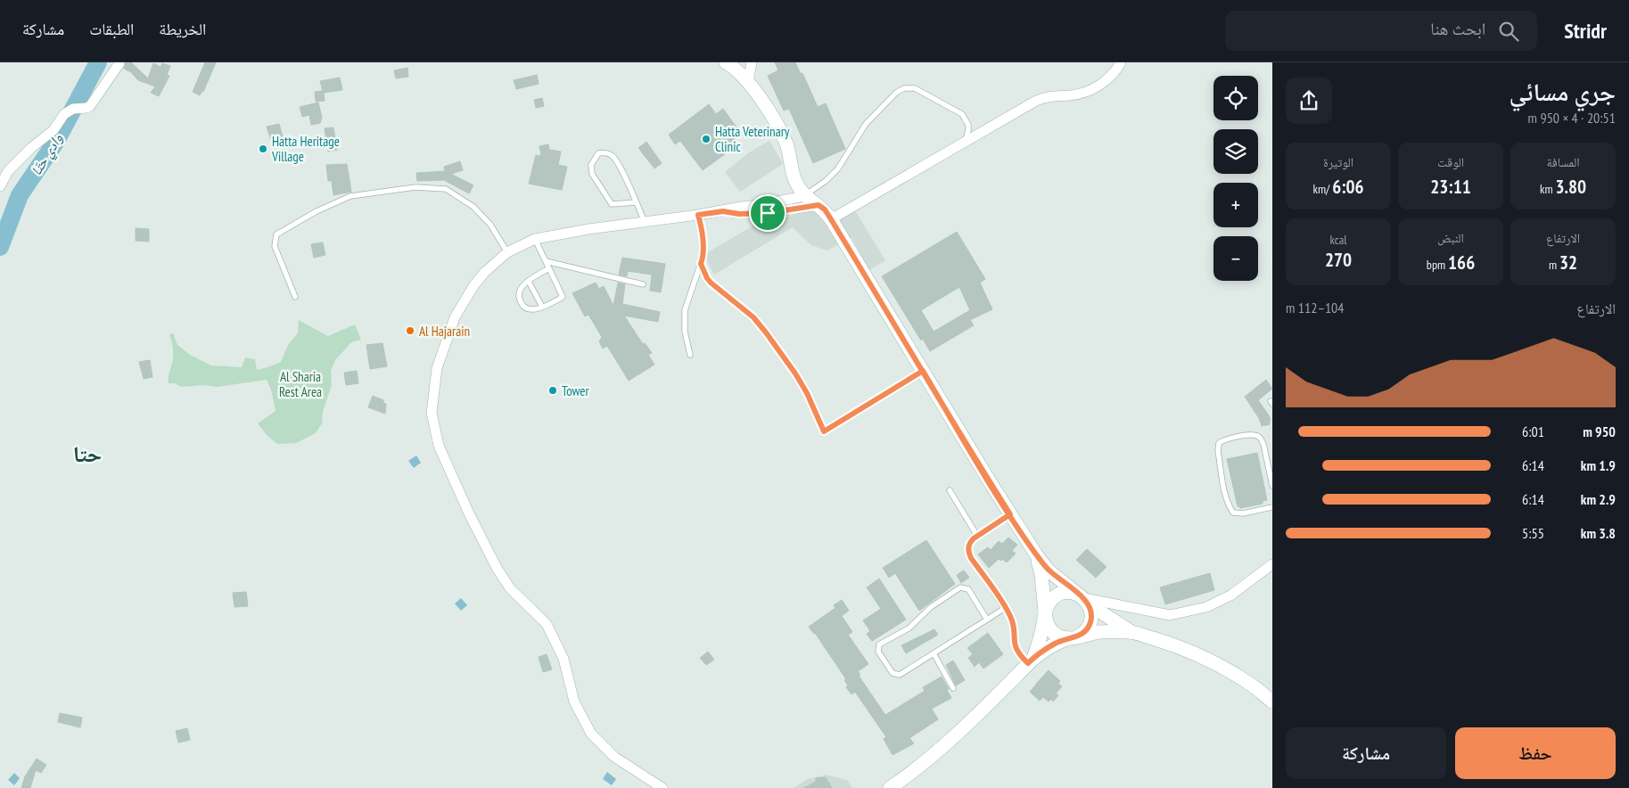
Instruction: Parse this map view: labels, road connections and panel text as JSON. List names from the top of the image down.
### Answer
{
  "districts": ["حتا"],
  "water": ["وادي حتّا"],
  "parks": ["Al Sharia Rest Area"],
  "places": [
    "Hatta Veterinary Clinic",
    "Hatta Heritage Village",
    "Al Hajarain",
    "Tower"
  ],
  "page": {
    "header": "Stridr",
    "search": "ابحث هنا",
    "nav": ["الخريطة", "الطبقات", "مشاركة"],
    "heading": ["جري مسائي", "20:51 · 4 × 950 m"],
    "map_buttons": ["+", "−"],
    "stats": [
      ["المسافة", "3.80 km"],
      ["الوقت", "23:11"],
      ["الوتيرة", "6:06 /km"],
      ["الارتفاع", "32 m"],
      ["النبض", "166 bpm"],
      ["kcal", "270"]
    ],
    "chart": ["الارتفاع", "104–112 m"],
    "list": [
      {
        "name": "950 m",
        "note": "6:01"
      },
      {
        "name": "1.9 km",
        "note": "6:14"
      },
      {
        "name": "2.9 km",
        "note": "6:14"
      },
      {
        "name": "3.8 km",
        "note": "5:55"
      }
    ],
    "buttons": ["حفظ", "مشاركة"]
  }
}
